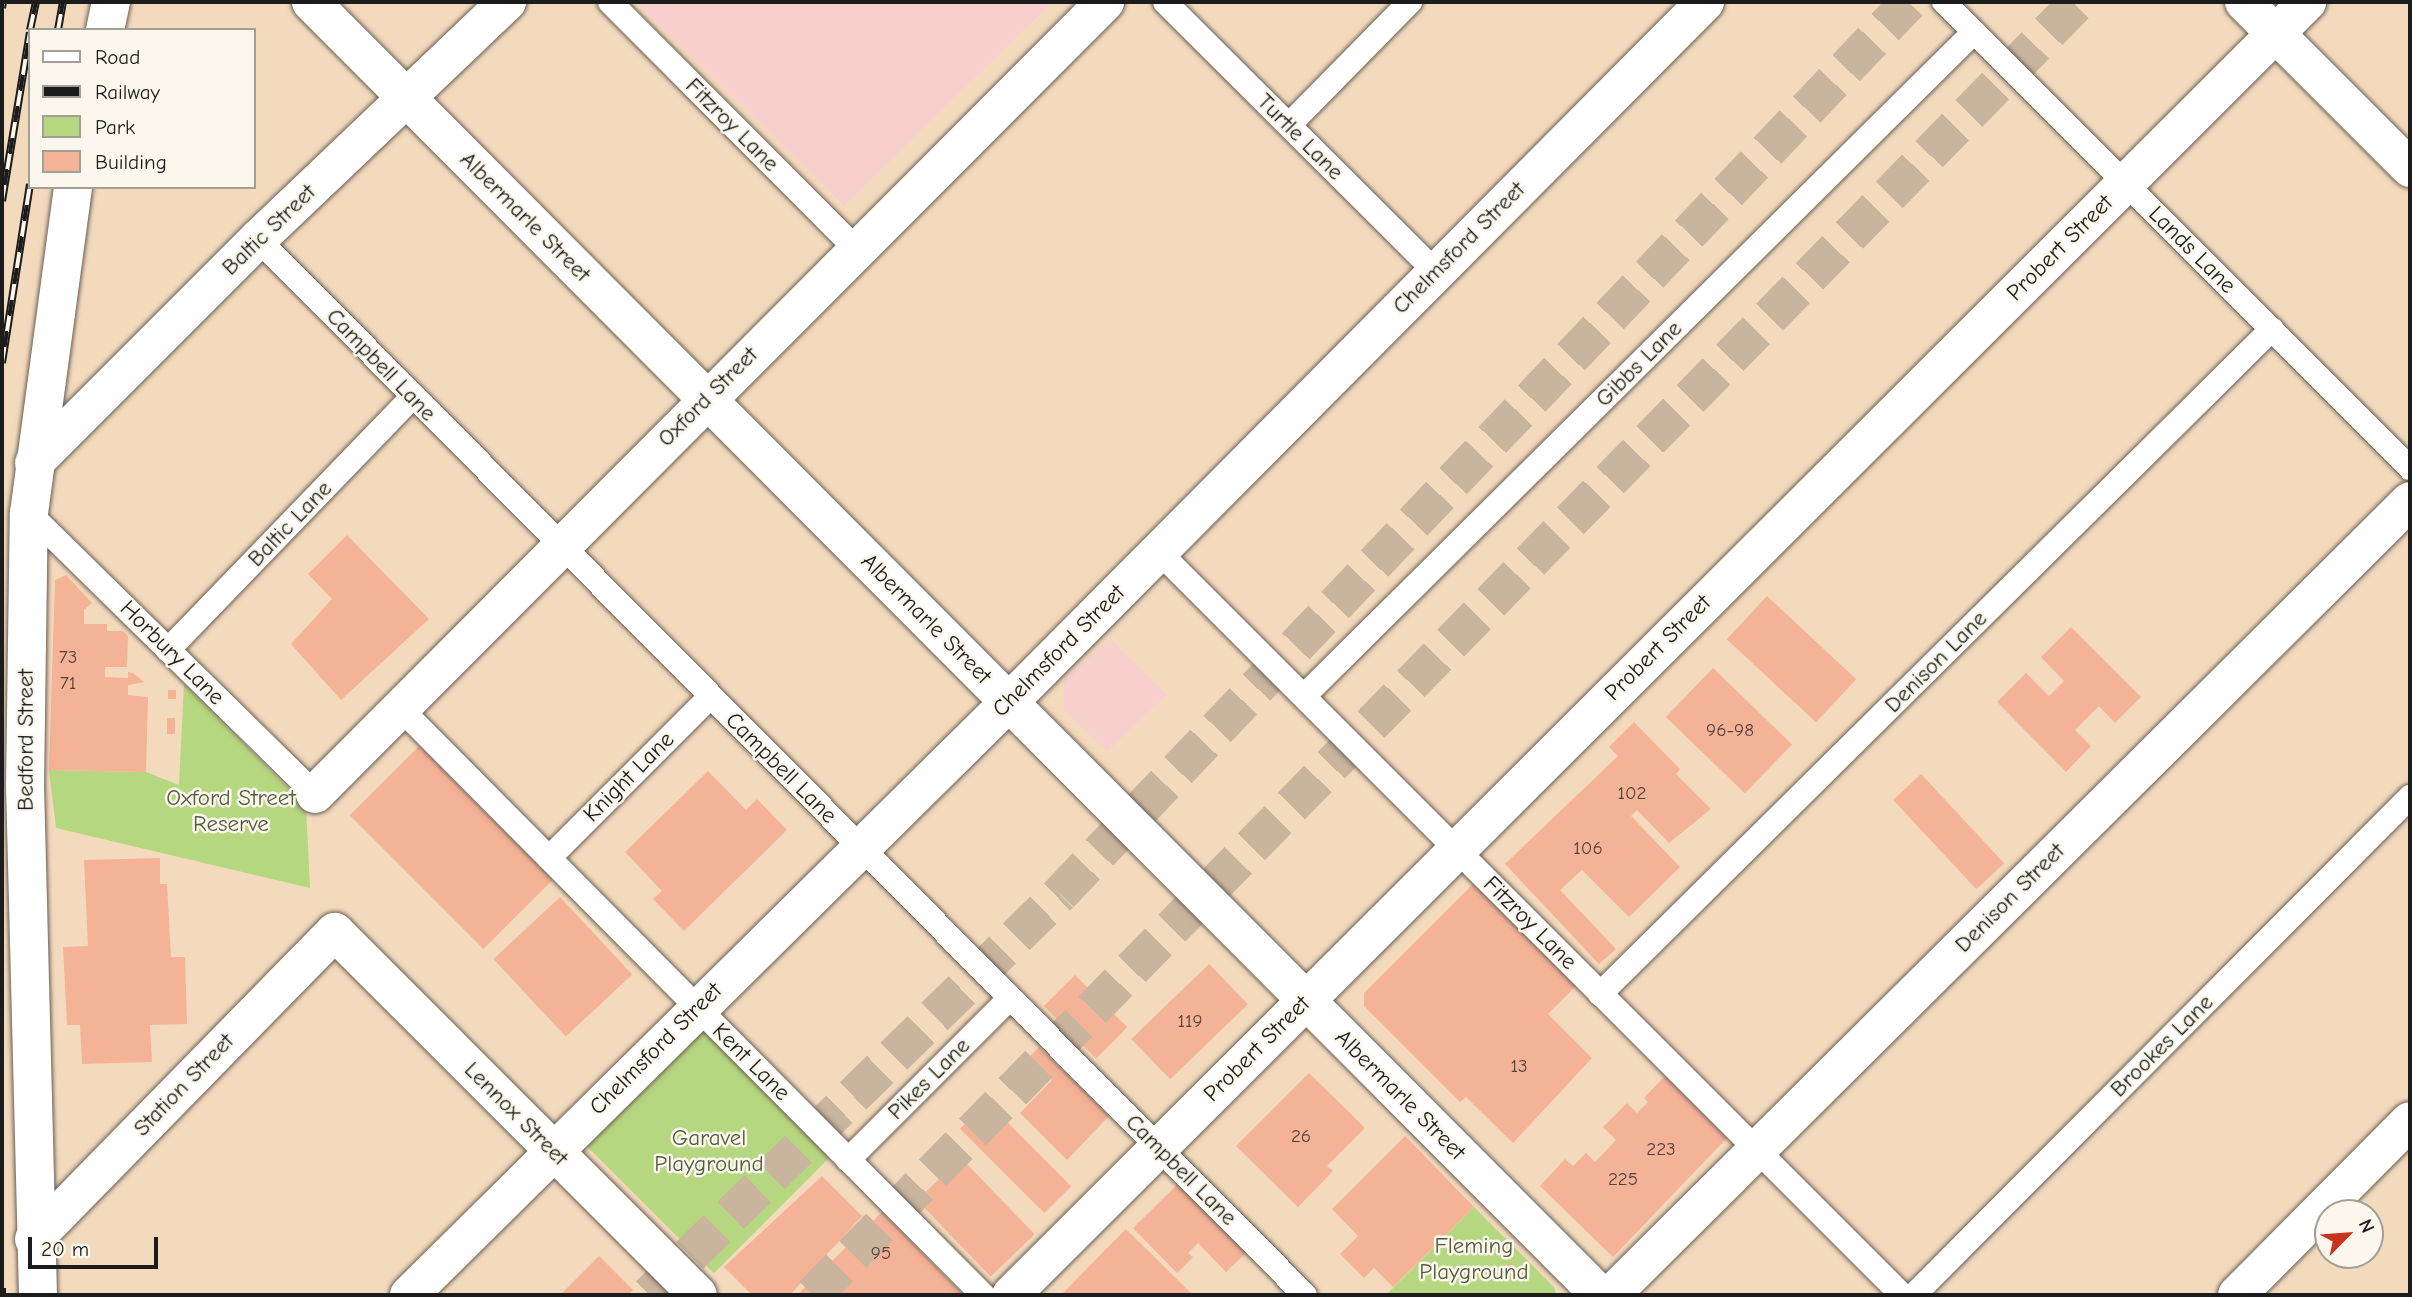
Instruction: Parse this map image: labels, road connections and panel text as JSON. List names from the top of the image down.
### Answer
{
  "streets": {
    "street": [
      "Albermarle Street",
      "Baltic Street",
      "Chelmsford Street",
      "Probert Street",
      "Oxford Street",
      "Bedford Street",
      "Denison Street",
      "Station Street",
      "Lennox Street"
    ],
    "lane": [
      "Fitzroy Lane",
      "Turtle Lane",
      "Lands Lane",
      "Gibbs Lane",
      "Campbell Lane",
      "Baltic Lane",
      "Horbury Lane",
      "Denison Lane",
      "Knight Lane",
      "Brookes Lane",
      "Kent Lane",
      "Pikes Lane"
    ]
  },
  "crossings": [
    ["Fitzroy Lane", "Chelmsford Street"],
    ["Fitzroy Lane", "Probert Street"],
    ["Fitzroy Lane", "Gibbs Lane"],
    ["Fitzroy Lane", "Oxford Street"],
    ["Fitzroy Lane", "Denison Lane"],
    ["Fitzroy Lane", "Denison Street"],
    ["Turtle Lane", "Chelmsford Street"],
    ["Albermarle Street", "Baltic Street"],
    ["Albermarle Street", "Chelmsford Street"],
    ["Albermarle Street", "Probert Street"],
    ["Albermarle Street", "Oxford Street"],
    ["Baltic Street", "Campbell Lane"],
    ["Baltic Street", "Bedford Street"],
    ["Chelmsford Street", "Campbell Lane"],
    ["Chelmsford Street", "Kent Lane"],
    ["Chelmsford Street", "Lennox Street"],
    ["Probert Street", "Lands Lane"],
    ["Probert Street", "Campbell Lane"],
    ["Lands Lane", "Gibbs Lane"],
    ["Lands Lane", "Denison Lane"],
    ["Campbell Lane", "Oxford Street"],
    ["Campbell Lane", "Baltic Lane"],
    ["Campbell Lane", "Knight Lane"],
    ["Campbell Lane", "Pikes Lane"],
    ["Oxford Street", "Horbury Lane"],
    ["Oxford Street", "Kent Lane"],
    ["Baltic Lane", "Horbury Lane"],
    ["Horbury Lane", "Bedford Street"],
    ["Bedford Street", "Station Street"],
    ["Knight Lane", "Kent Lane"],
    ["Kent Lane", "Pikes Lane"],
    ["Station Street", "Lennox Street"]
  ],
  "parks": ["Oxford Street Reserve", "Garavel Playground", "Fleming Playground"],
  "house_numbers": [
    "73",
    "71",
    "96-98",
    "102",
    "106",
    "119",
    "13",
    "26",
    "223",
    "225",
    "95"
  ],
  "legend": [
    "Road",
    "Railway",
    "Park",
    "Building"
  ],
  "scale_bar": "20 m",
  "north": "top right"
}
